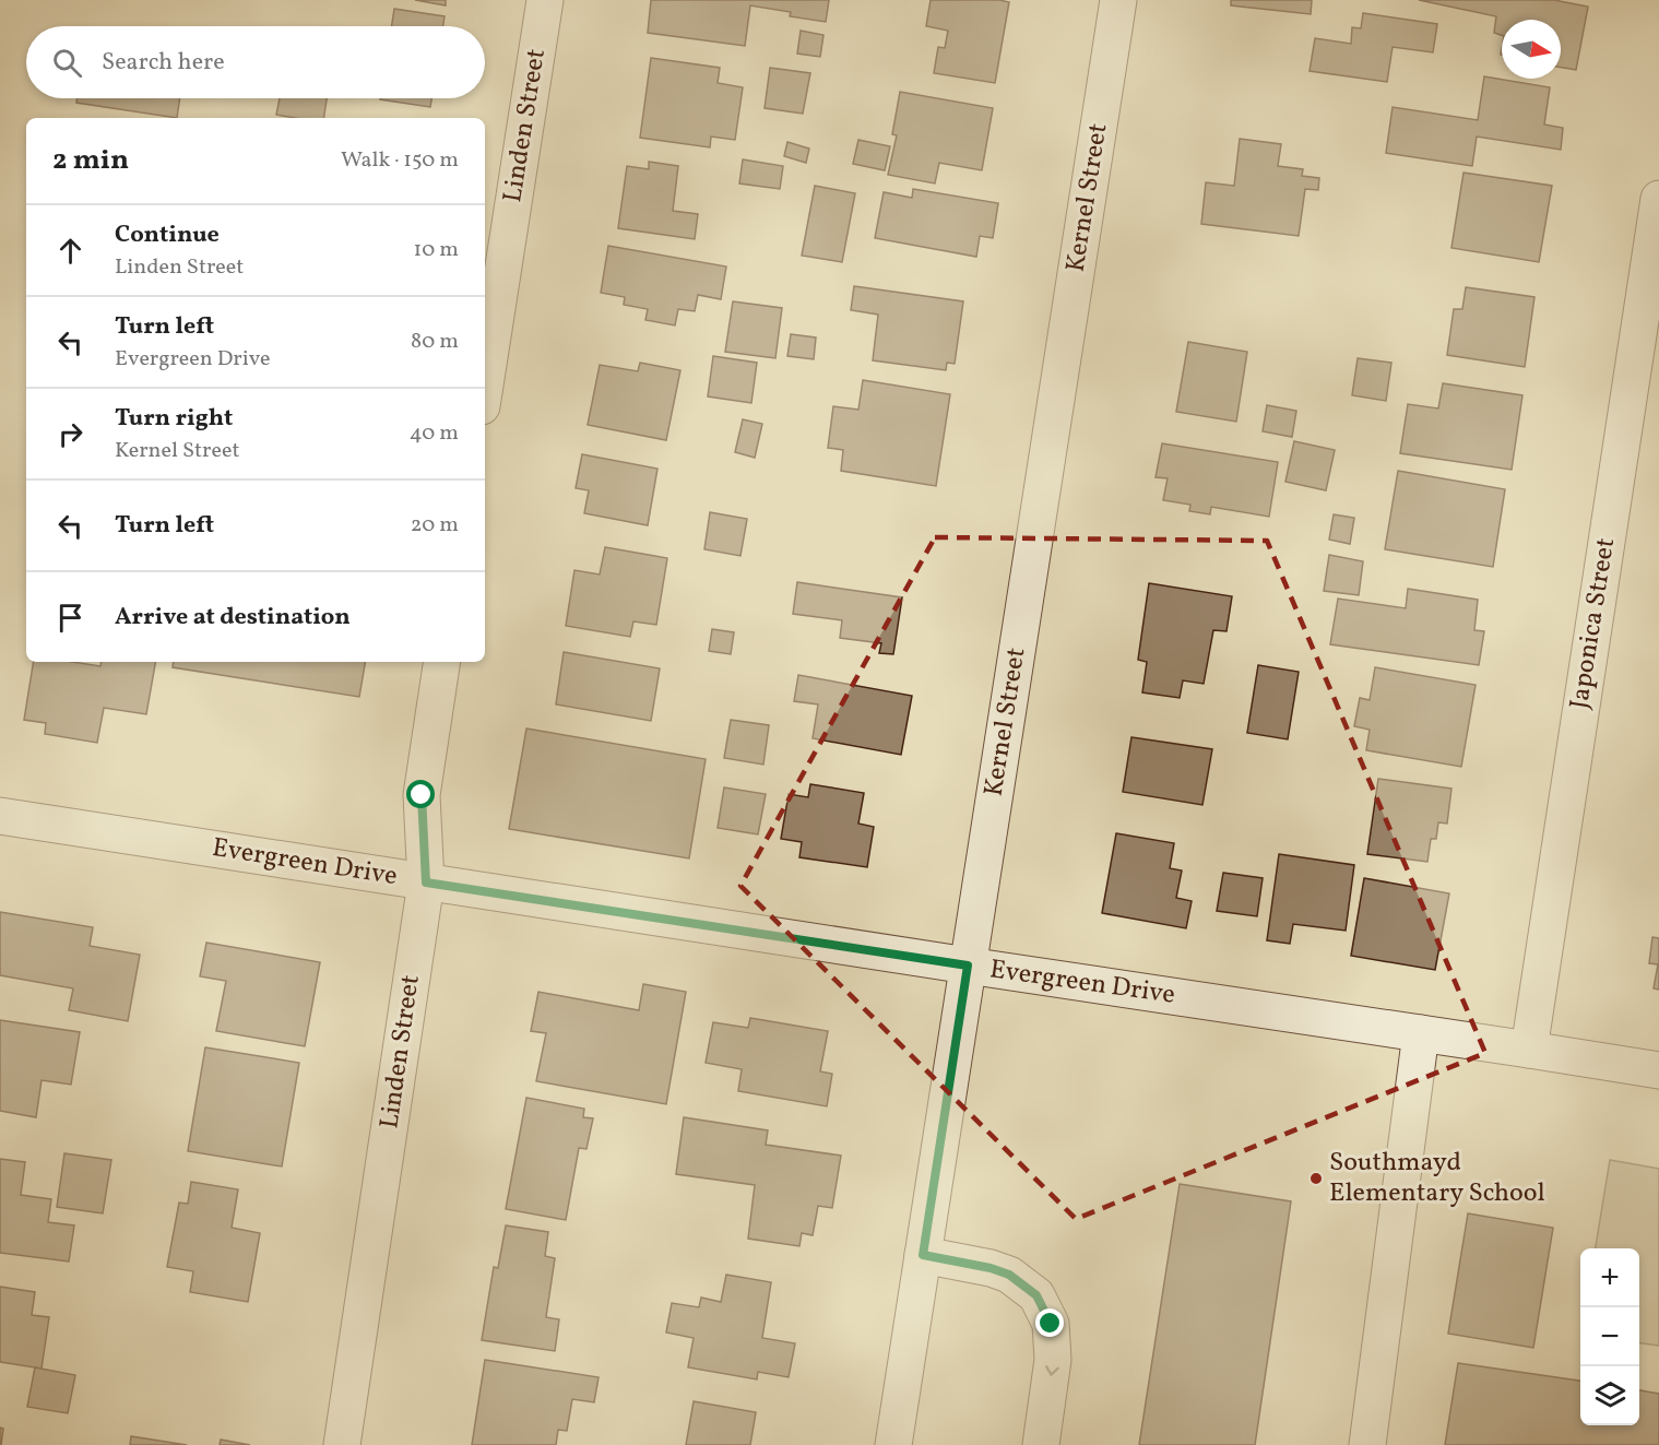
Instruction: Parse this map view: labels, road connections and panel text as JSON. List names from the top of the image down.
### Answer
{
  "streets": {
    "street": [
      "Linden Street",
      "Kernel Street",
      "Japonica Street",
      "Evergreen Drive"
    ]
  },
  "crossings": [
    ["Linden Street", "Evergreen Drive"],
    ["Kernel Street", "Evergreen Drive"],
    ["Japonica Street", "Evergreen Drive"]
  ],
  "places": ["Southmayd Elementary School"],
  "north": "right",
  "page": {
    "search": "Search here",
    "heading": ["2 min", "Walk · 150 m"],
    "list": [
      ["Continue", "Linden Street", "10 m"],
      ["Turn left", "Evergreen Drive", "80 m"],
      ["Turn right", "Kernel Street", "40 m"],
      ["Turn left", "20 m"],
      "Arrive at destination"
    ],
    "map_buttons": ["+", "−"]
  }
}
